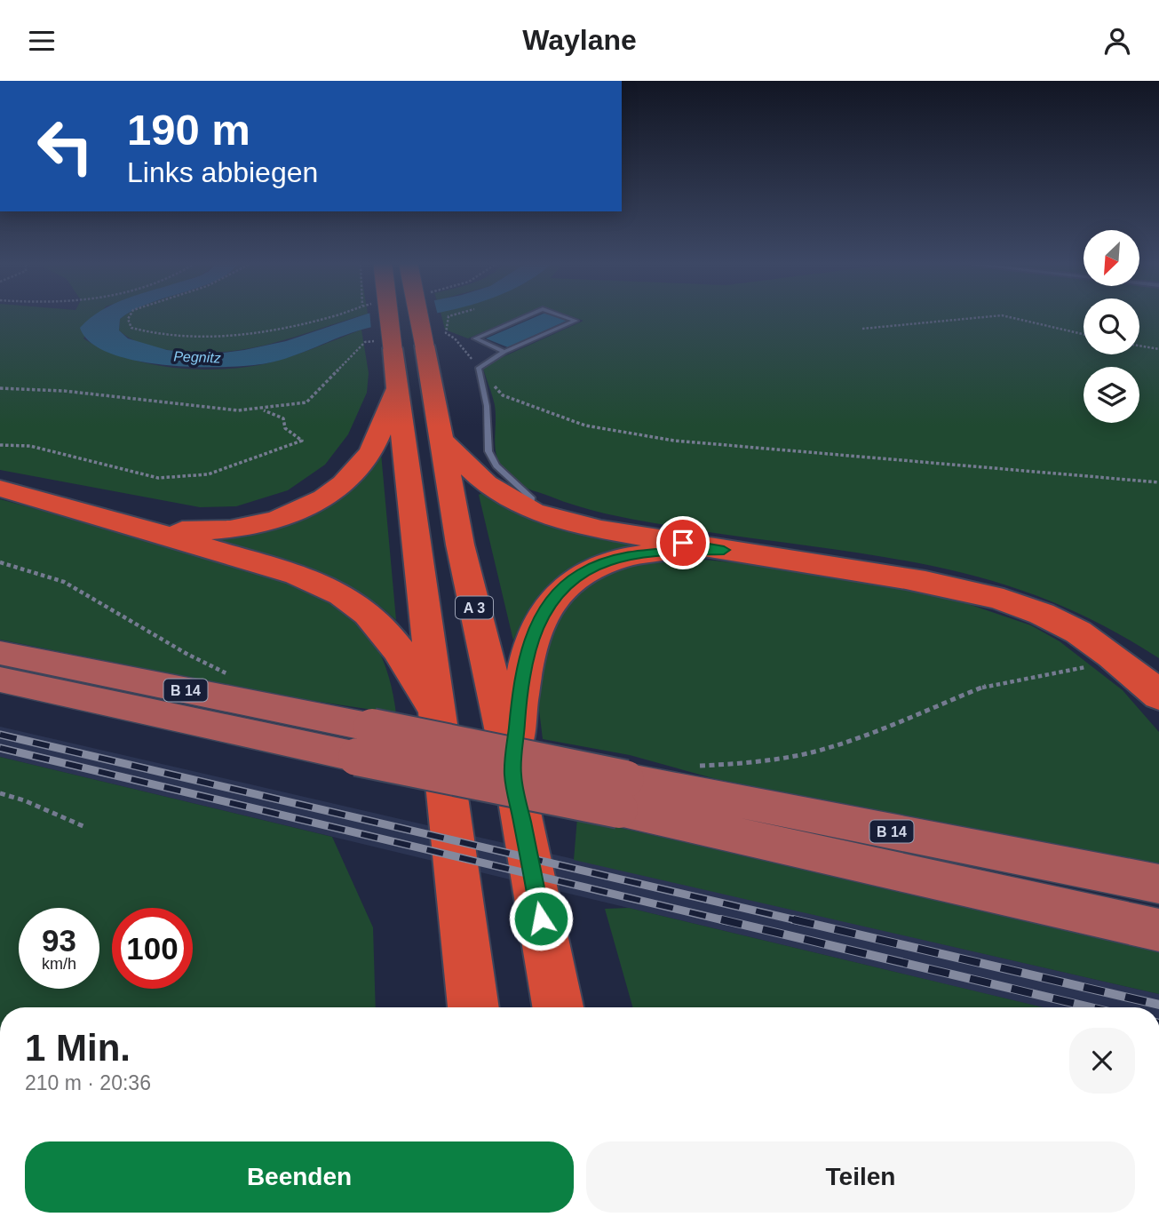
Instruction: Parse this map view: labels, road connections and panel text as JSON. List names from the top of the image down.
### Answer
{
  "streets": {
    "highway": ["A 3"],
    "main road": ["B 14"]
  },
  "water": ["Pegnitz"],
  "north": "bottom left",
  "page": {
    "header": "Waylane",
    "turn": ["190 m", "Links abbiegen"],
    "speed": "93 km/h",
    "limit": "100",
    "heading": ["1 Min.", "210 m · 20:36"],
    "buttons": ["Beenden", "Teilen"]
  }
}
